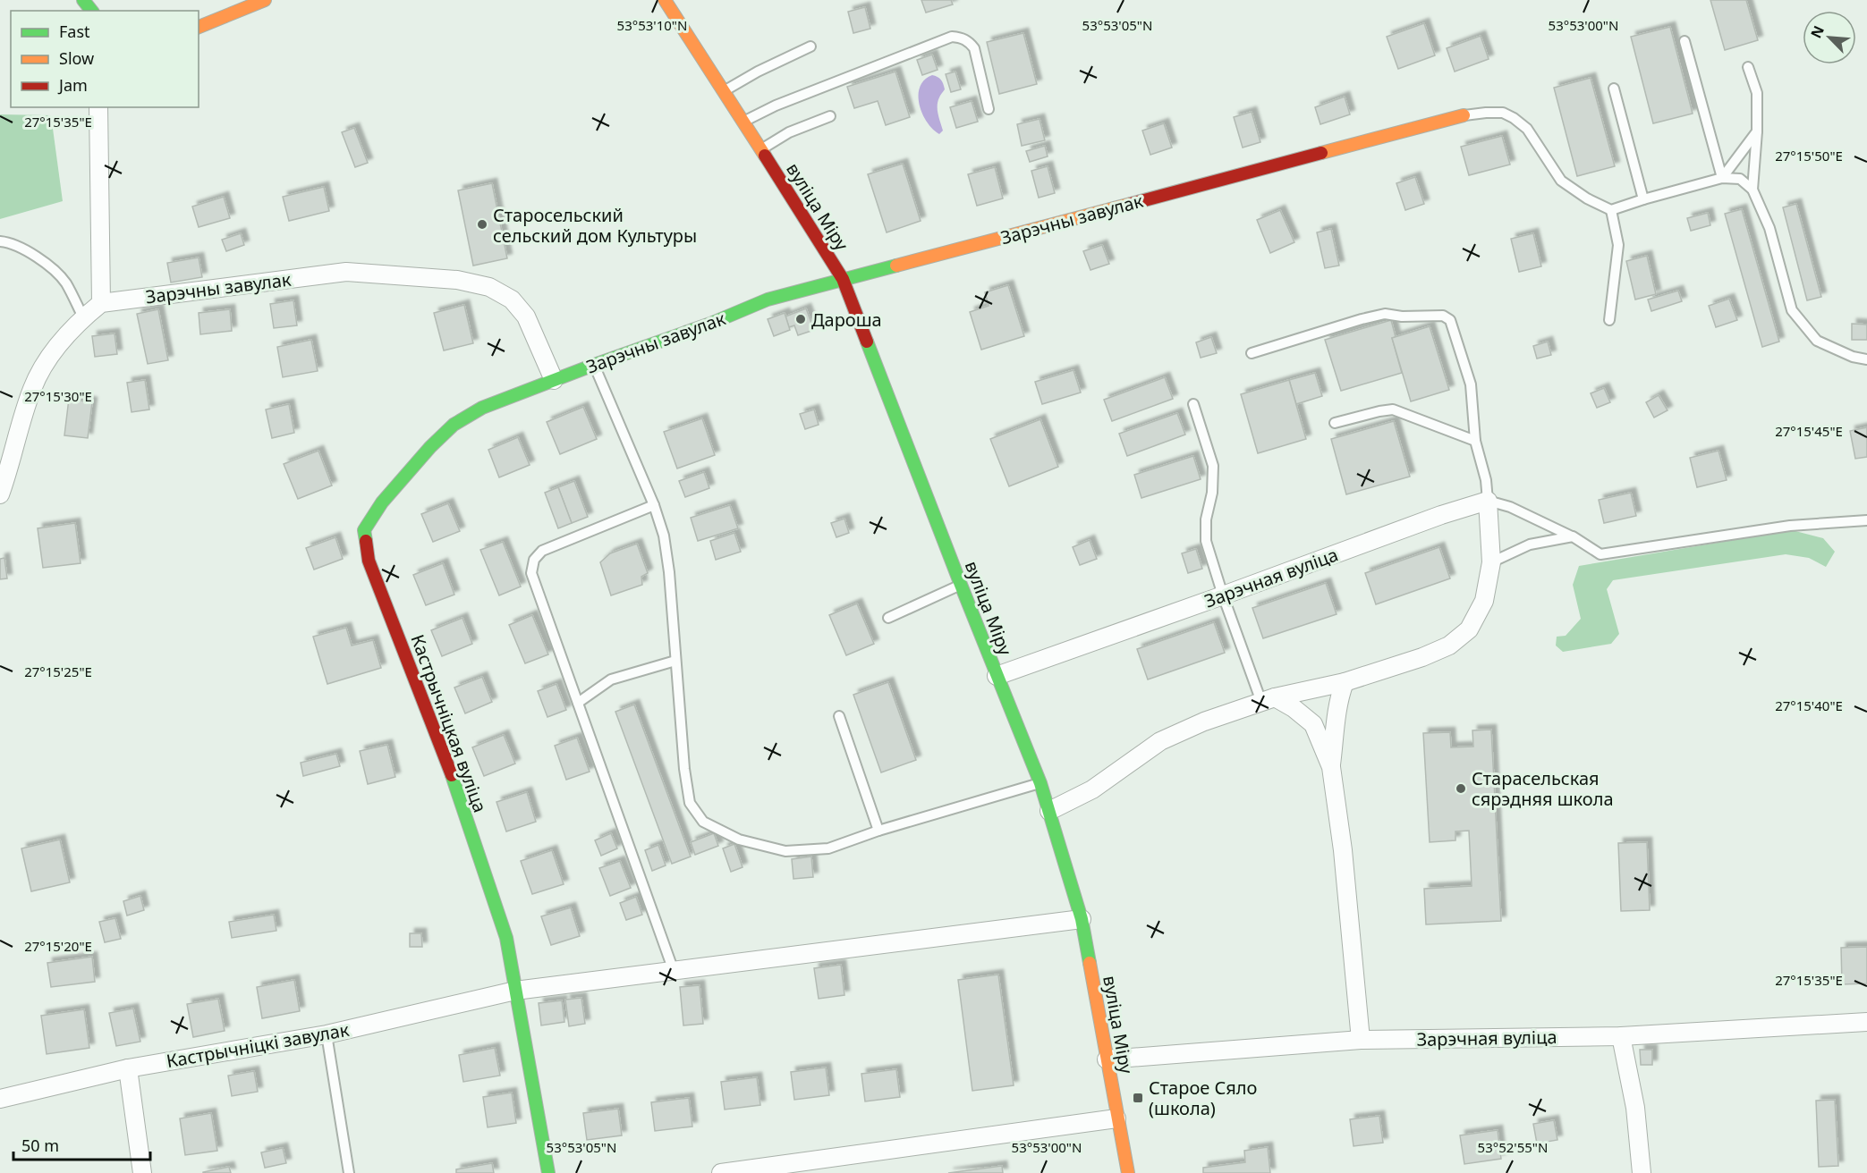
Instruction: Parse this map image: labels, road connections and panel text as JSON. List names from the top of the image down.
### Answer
{
  "streets": {
    "street": [
      "вуліца Міру",
      "Зарэчны завулак",
      "Зарэчная вуліца",
      "Кастрычніцкая вуліца",
      "Кастрычніцкі завулак"
    ]
  },
  "crossings": [
    ["вуліца Міру", "Зарэчны завулак"],
    ["вуліца Міру", "Зарэчная вуліца"],
    ["вуліца Міру", "Кастрычніцкі завулак"],
    ["Зарэчны завулак", "Кастрычніцкая вуліца"],
    ["Кастрычніцкая вуліца", "Кастрычніцкі завулак"]
  ],
  "places": {
    "other": ["Старосельский сельский дом Культуры", "Дароша", "Старасельская сярэдняя школа"],
    "transit": ["Старое Сяло (школа)"]
  },
  "legend": ["Fast", "Slow", "Jam"],
  "scale_bar": "50 m",
  "north": "top left",
  "coordinates": [
    "53°53'10\"N",
    "53°53'05\"N",
    "53°53'00\"N",
    "27°15'35\"E",
    "27°15'50\"E",
    "27°15'30\"E",
    "27°15'45\"E",
    "27°15'25\"E",
    "27°15'40\"E",
    "27°15'20\"E",
    "53°52'55\"N"
  ]
}
